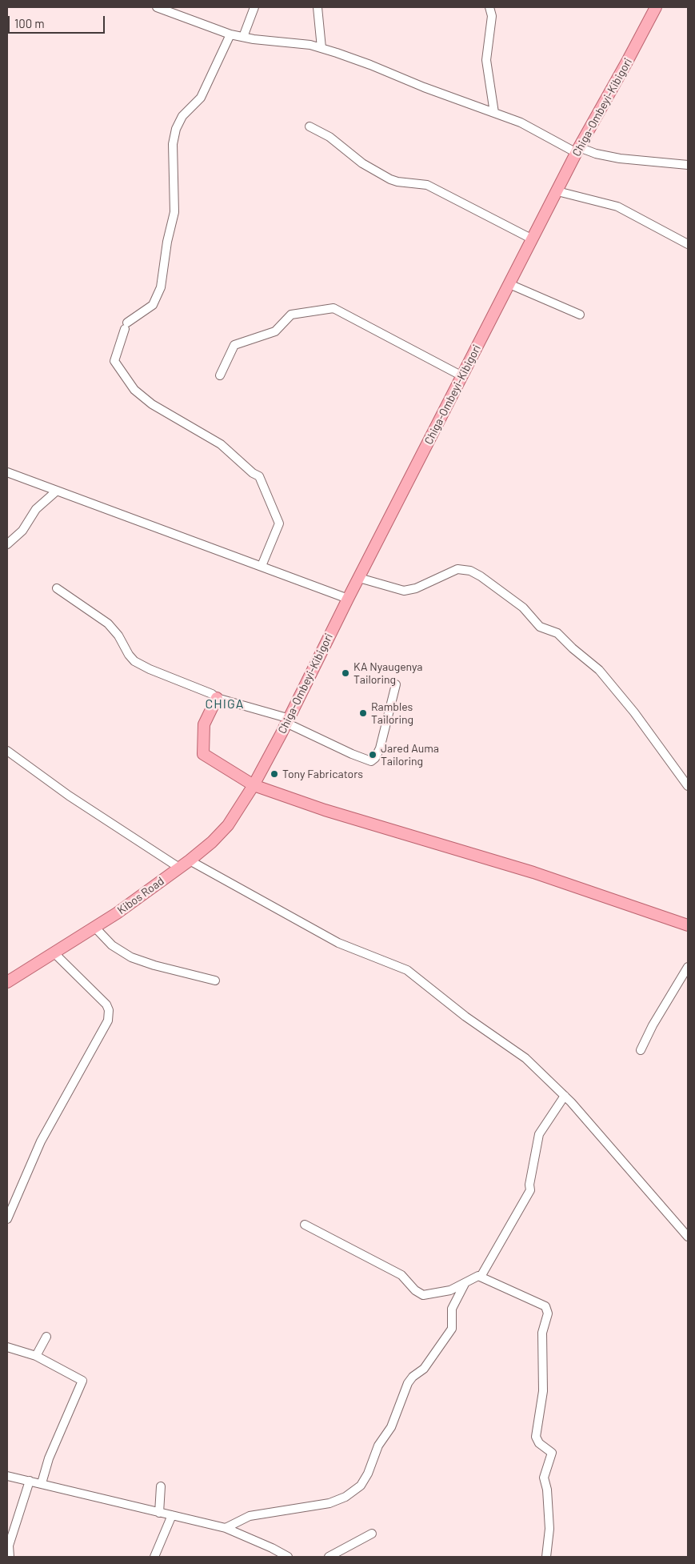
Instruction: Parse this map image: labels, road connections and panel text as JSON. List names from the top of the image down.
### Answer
{
  "streets": {
    "main road": ["Chiga-Ombeyi-Kibigori", "Kibos Road"]
  },
  "crossings": [
    ["Chiga-Ombeyi-Kibigori", "Kibos Road"]
  ],
  "districts": ["CHIGA"],
  "places": [
    "KA Nyaugenya Tailoring",
    "Rambles Tailoring",
    "Jared Auma Tailoring",
    "Tony Fabricators"
  ],
  "scale_bar": "100 m"
}
